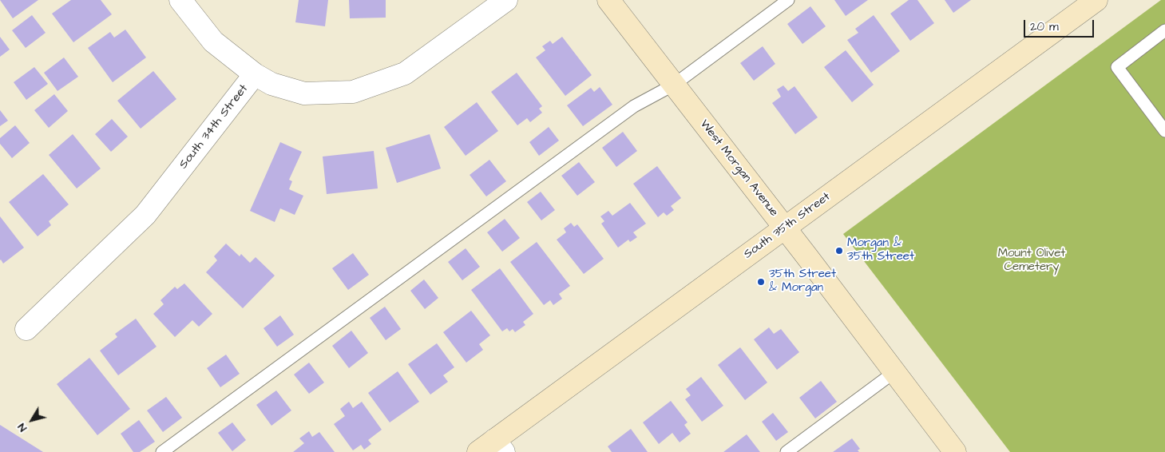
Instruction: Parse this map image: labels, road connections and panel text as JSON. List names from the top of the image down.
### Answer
{
  "streets": {
    "main road": ["West Morgan Avenue", "South 35th Street"],
    "street": ["South 34th Street"]
  },
  "crossings": [
    ["West Morgan Avenue", "South 35th Street"]
  ],
  "parks": ["Mount Olivet Cemetery"],
  "places": ["Morgan & 35th Street", "35th Street & Morgan"],
  "scale_bar": "20 m",
  "north": "bottom left"
}
